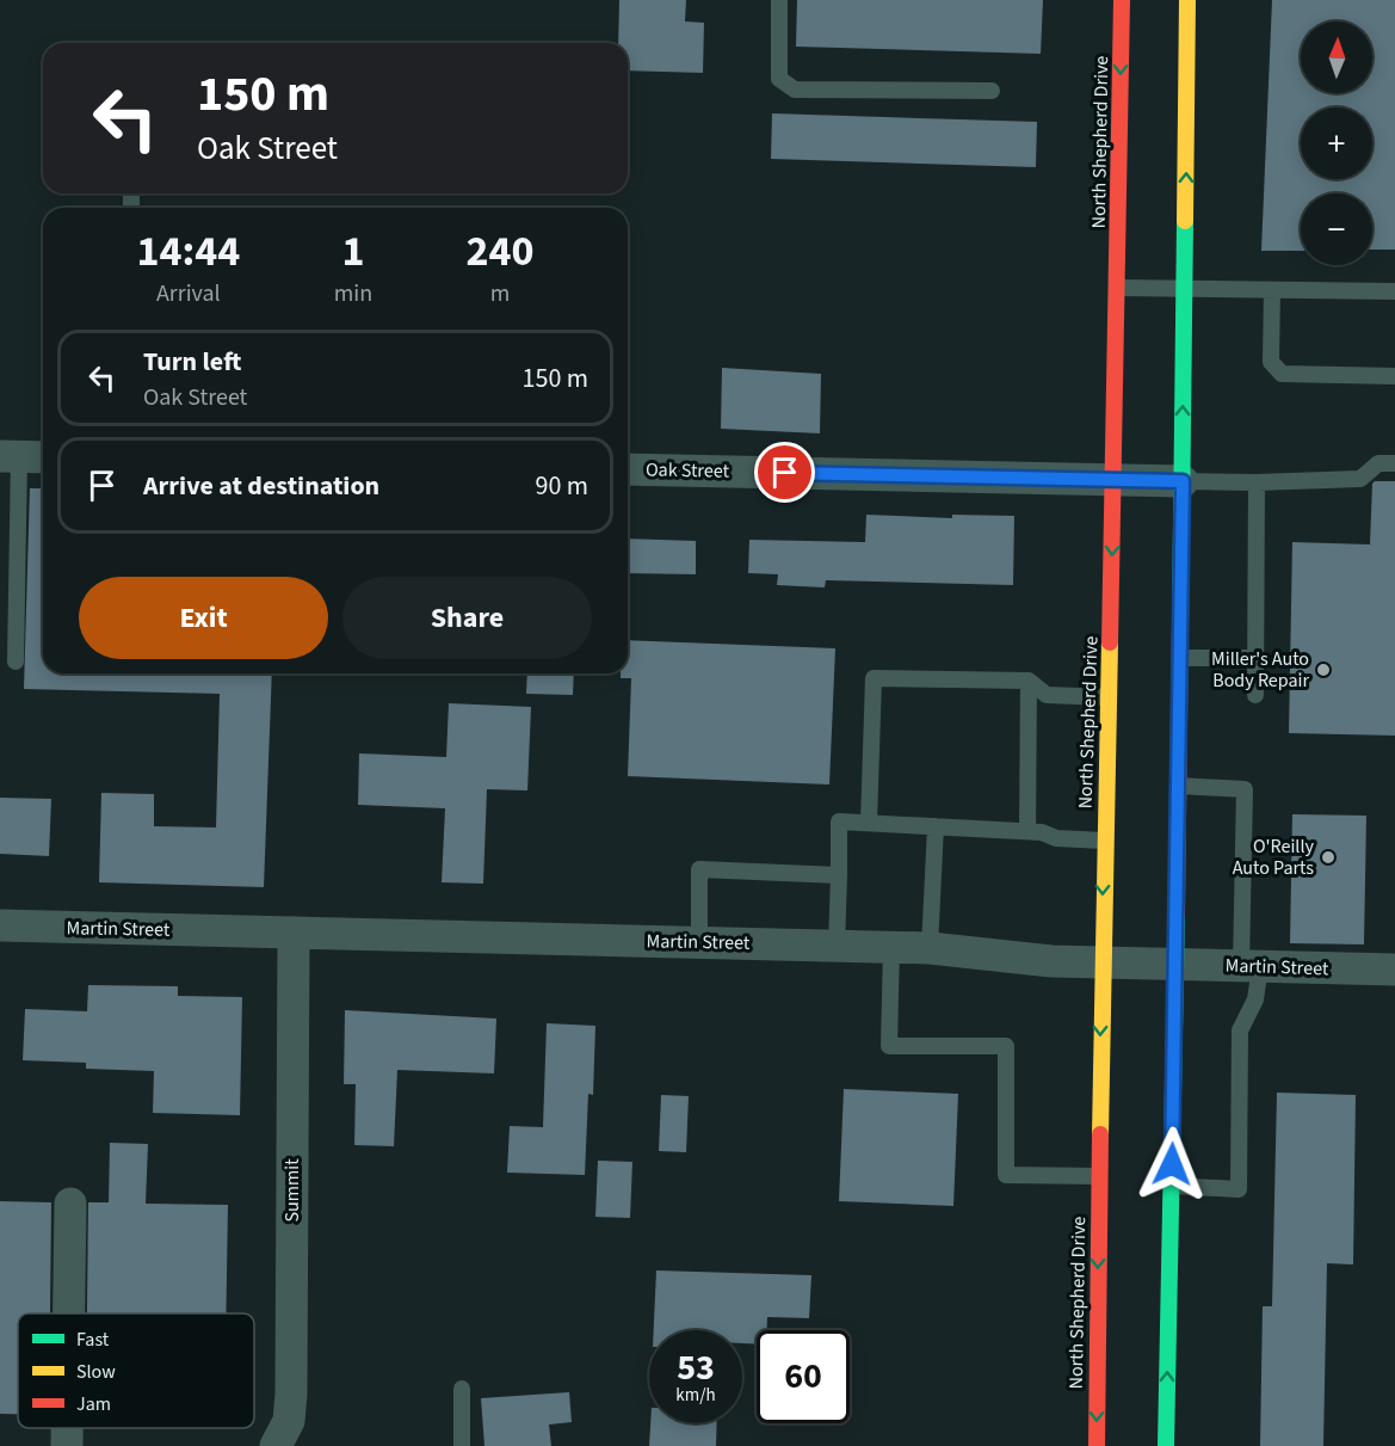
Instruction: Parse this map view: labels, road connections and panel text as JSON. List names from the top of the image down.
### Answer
{
  "streets": {
    "main road": ["North Shepherd Drive"],
    "street": ["Oak Street", "Martin Street", "Summit"]
  },
  "crossings": [
    ["North Shepherd Drive", "Oak Street"],
    ["North Shepherd Drive", "Martin Street"],
    ["Martin Street", "Summit"]
  ],
  "places": ["Miller's Auto Body Repair", "O'Reilly Auto Parts"],
  "legend": ["Fast", "Slow", "Jam"],
  "north": "top",
  "page": {
    "map_buttons": ["+", "−"],
    "turn": ["150 m", "Oak Street"],
    "eta": [
      "14:44",
      "Arrival",
      "1",
      "min",
      "240",
      "m"
    ],
    "list": [
      {
        "name": "Turn left",
        "note": "Oak Street",
        "value": "150 m"
      },
      {
        "name": "Arrive at destination",
        "value": "90 m"
      }
    ],
    "buttons": ["Exit", "Share"],
    "speed": "53 km/h",
    "limit": "60"
  }
}
